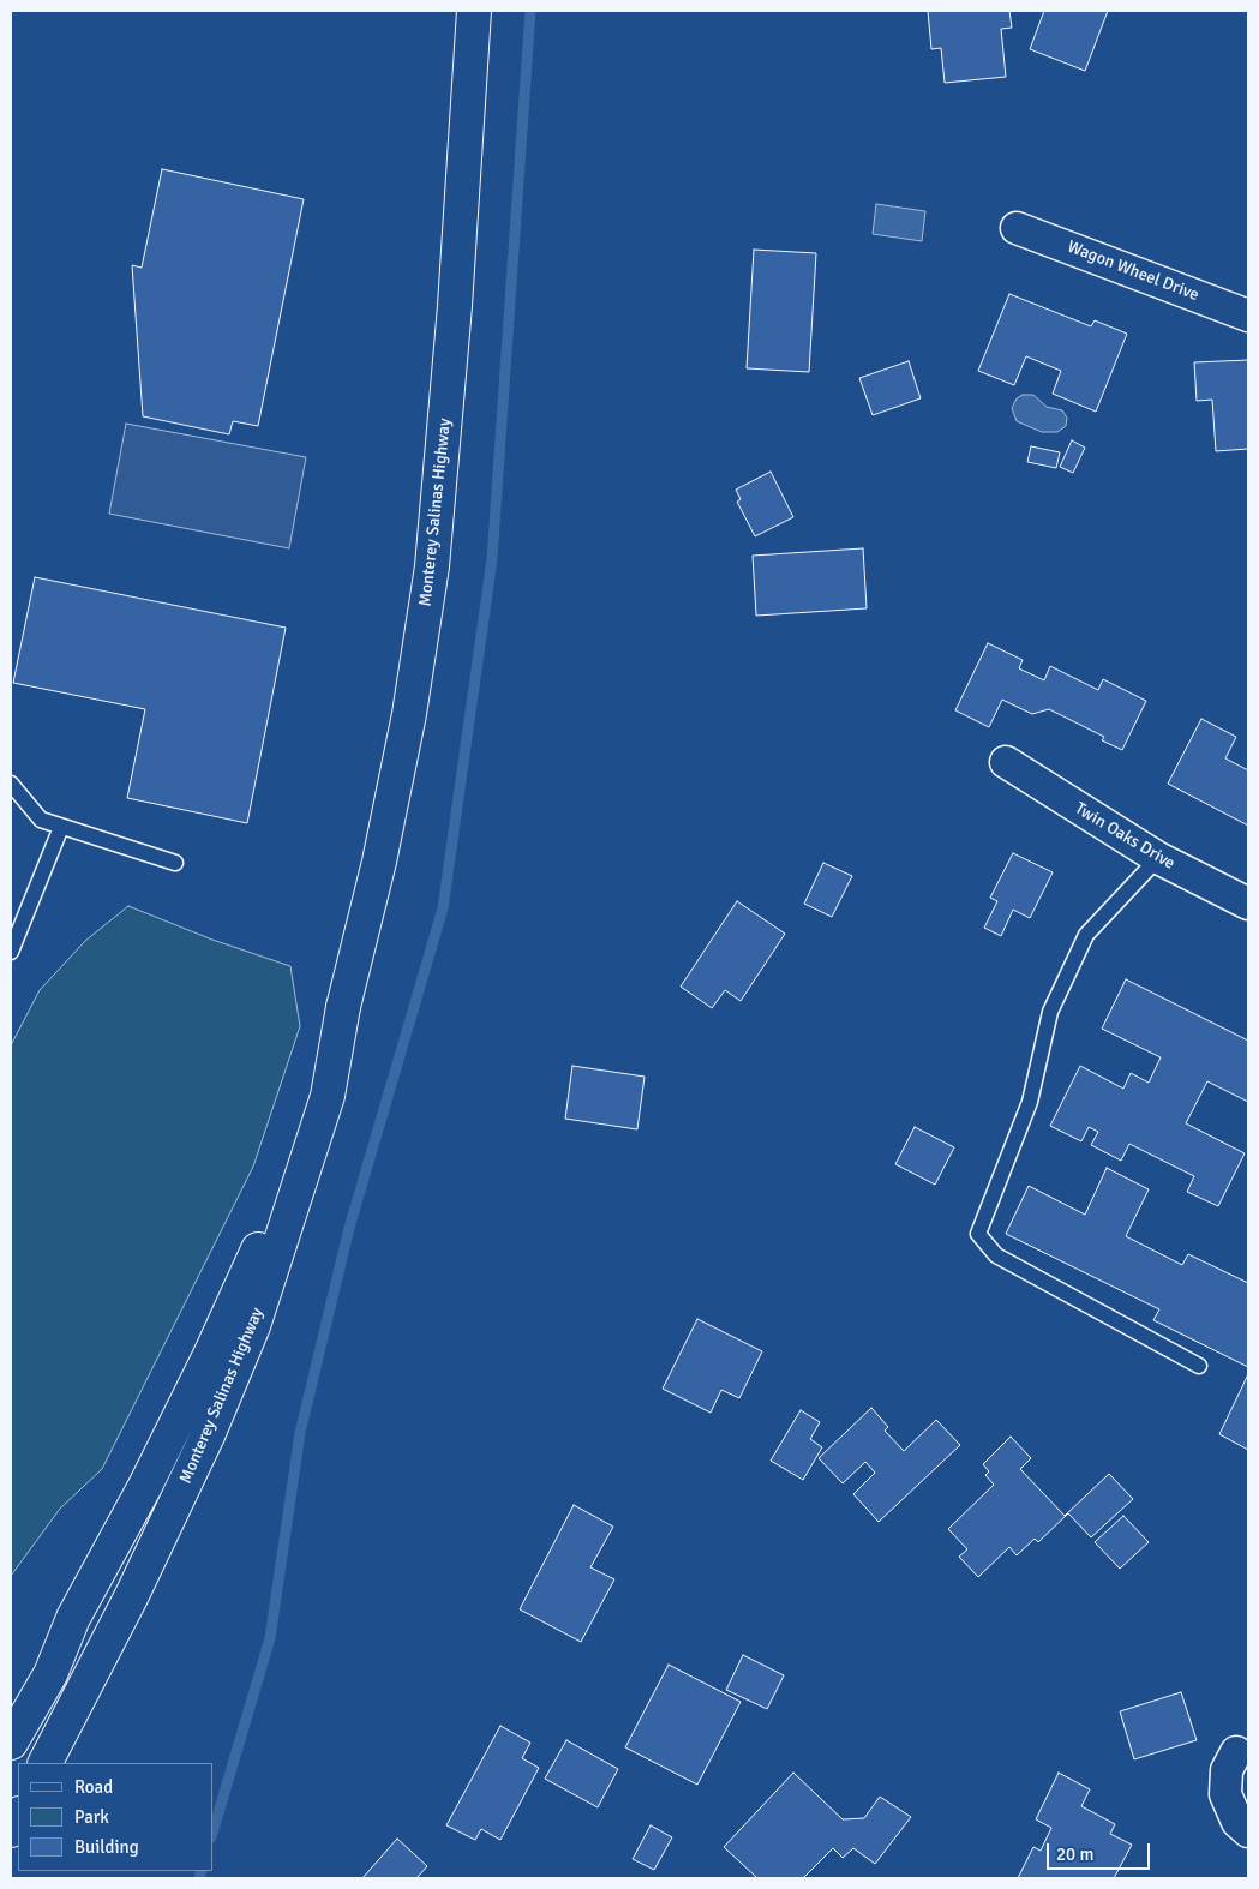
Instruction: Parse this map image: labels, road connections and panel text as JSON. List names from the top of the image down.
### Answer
{
  "streets": {
    "highway": ["Monterey Salinas Highway"],
    "street": ["Wagon Wheel Drive", "Twin Oaks Drive"]
  },
  "legend": ["Road", "Park", "Building"],
  "scale_bar": "20 m"
}
